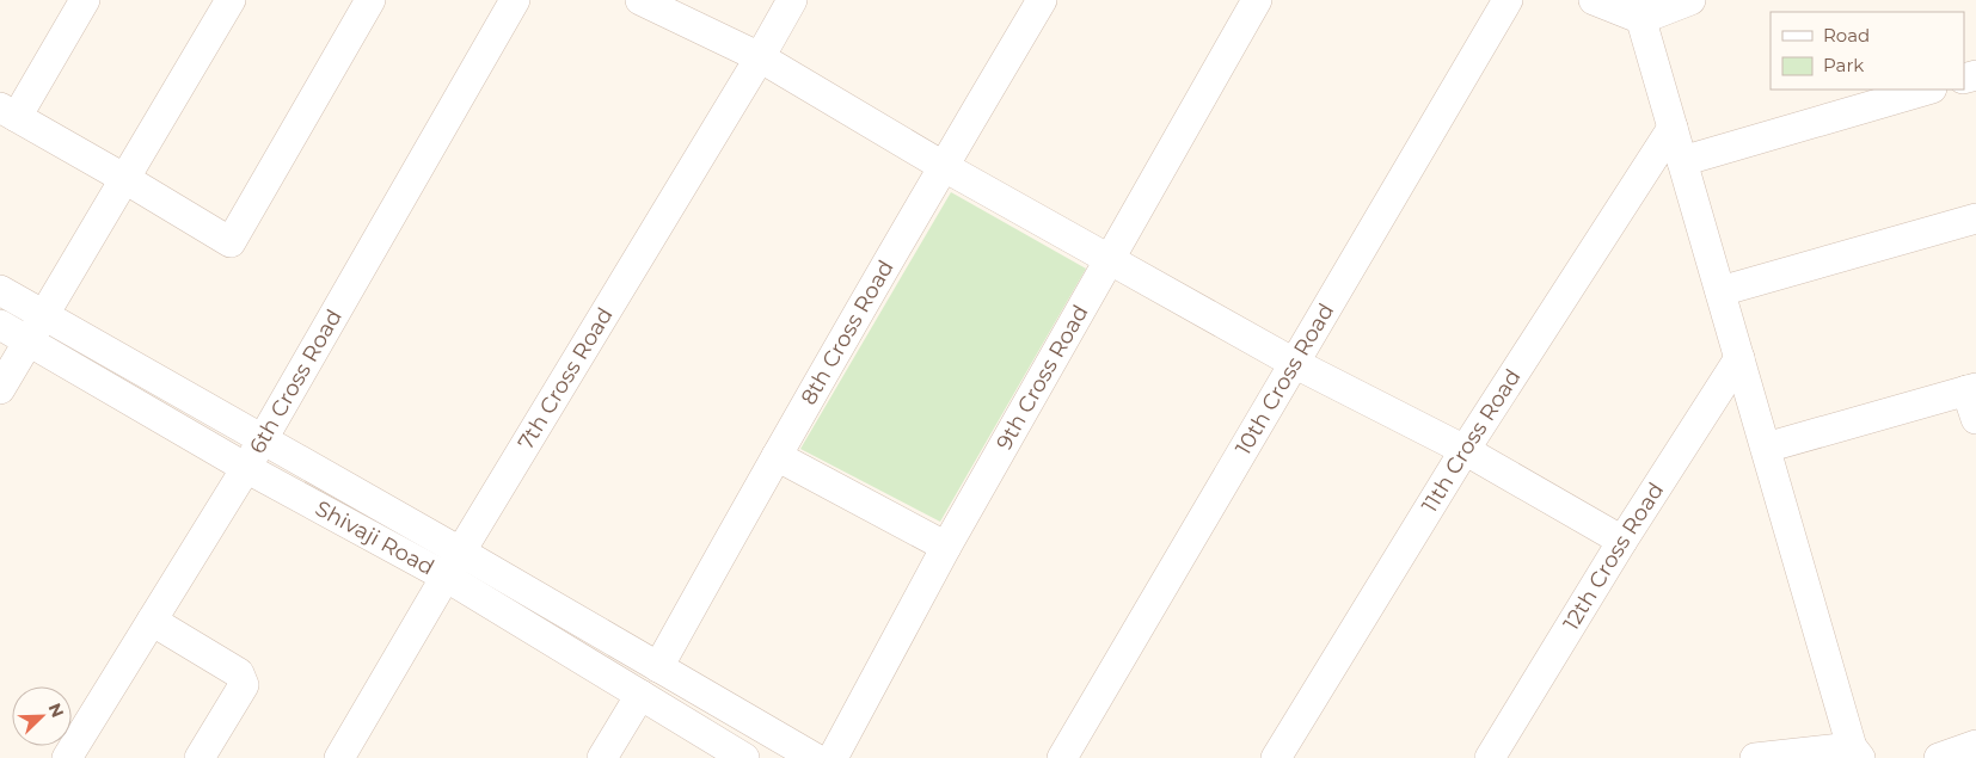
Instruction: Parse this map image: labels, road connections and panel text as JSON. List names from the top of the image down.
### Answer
{
  "streets": {
    "street": [
      "8th Cross Road",
      "9th Cross Road",
      "7th Cross Road",
      "10th Cross Road",
      "6th Cross Road",
      "11th Cross Road",
      "Shivaji Road",
      "12th Cross Road"
    ]
  },
  "crossings": [
    ["7th Cross Road", "Shivaji Road"],
    ["6th Cross Road", "Shivaji Road"]
  ],
  "legend": ["Road", "Park"],
  "north": "top right"
}
